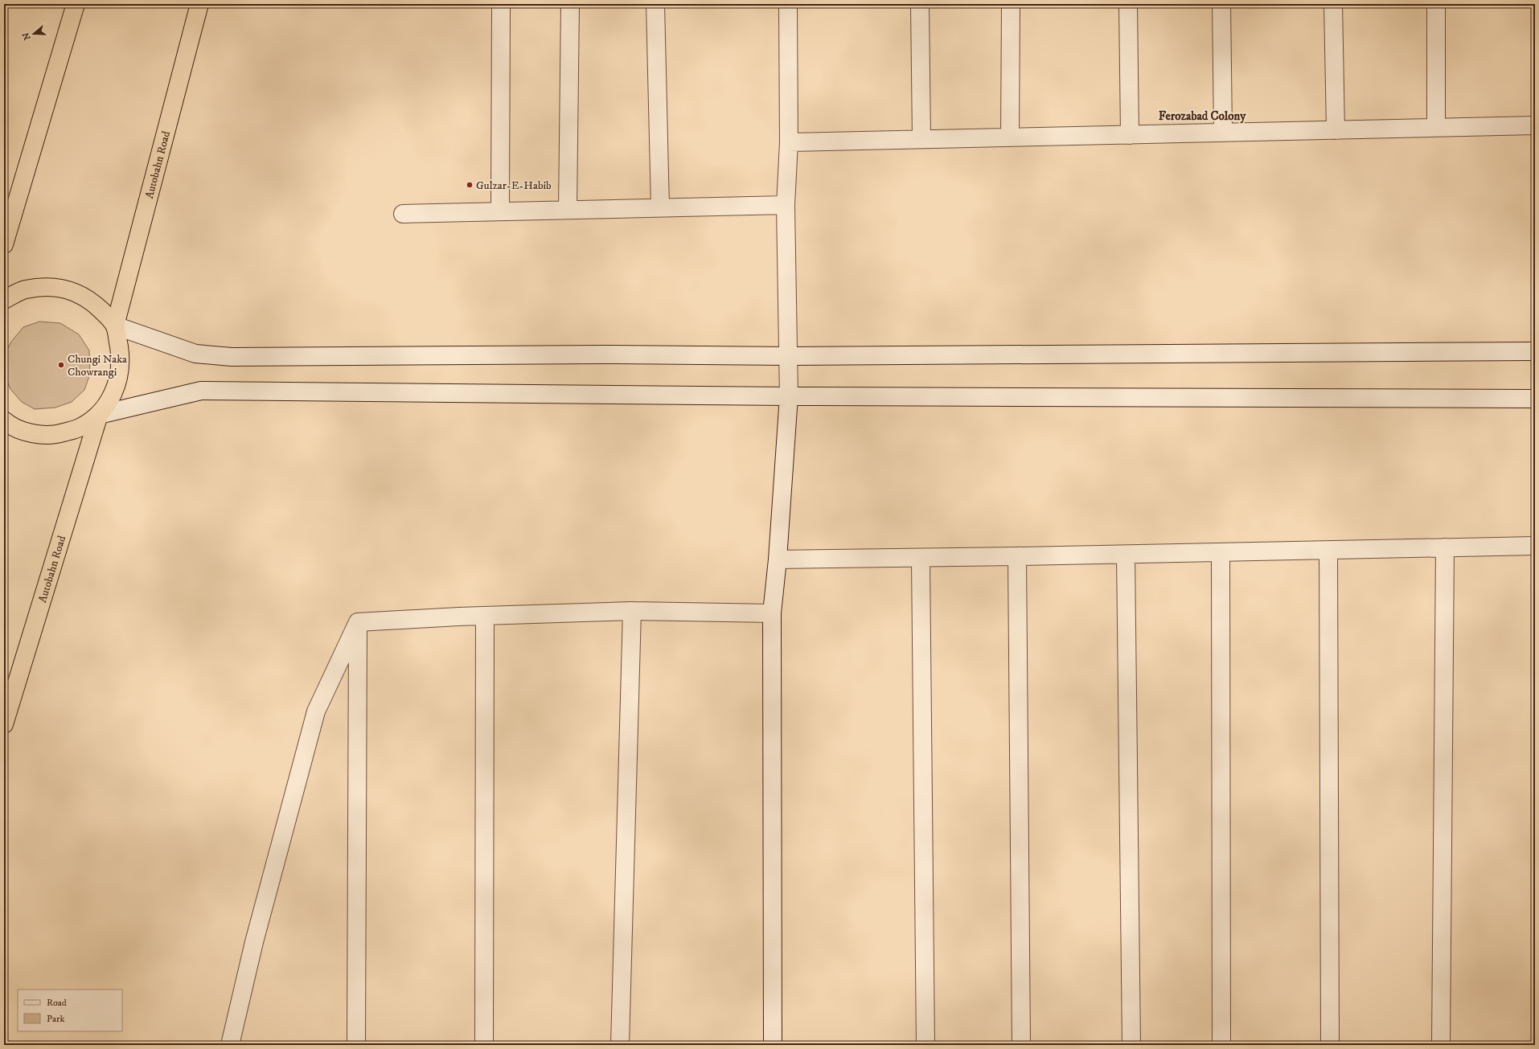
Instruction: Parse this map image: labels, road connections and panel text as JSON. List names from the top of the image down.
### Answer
{
  "streets": {
    "highway": ["Autobahn Road"]
  },
  "districts": ["Ferozabad Colony"],
  "places": ["Gulzar-E-Habib", "Chungi Naka Chowrangi"],
  "legend": ["Road", "Park"],
  "north": "left"
}
